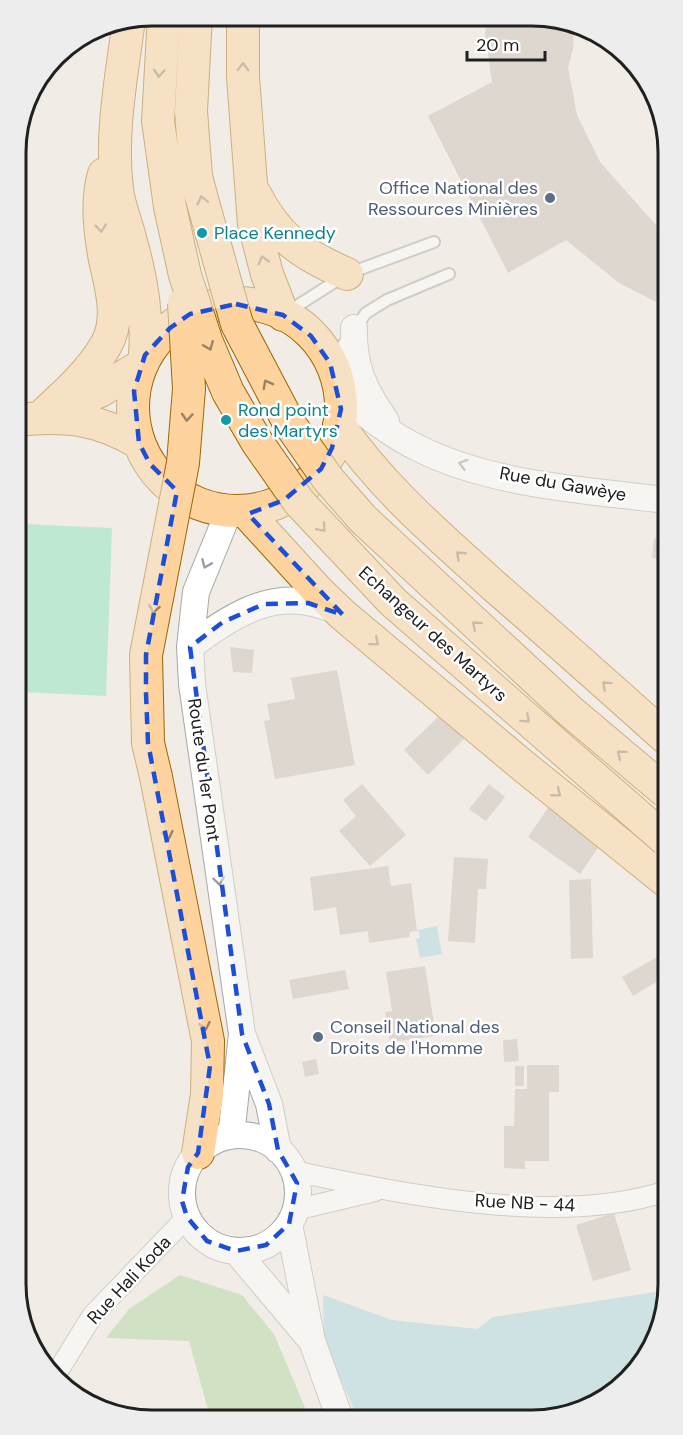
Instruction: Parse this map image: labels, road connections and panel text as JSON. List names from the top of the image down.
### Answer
{
  "streets": {
    "main road": ["Echangeur des Martyrs"],
    "street": [
      "Rue du Gawèye",
      "Route du 1er Pont",
      "Rue NB - 44",
      "Rue Hali Koda"
    ]
  },
  "crossings": [
    ["Rue du Gawèye", "Route du 1er Pont"],
    ["Route du 1er Pont", "Rue NB - 44"],
    ["Route du 1er Pont", "Rue Hali Koda"],
    ["Rue NB - 44", "Rue Hali Koda"]
  ],
  "one_way": ["Rue du Gawèye", "Route du 1er Pont"],
  "places": [
    "Office National des Ressources Minières",
    "Place Kennedy",
    "Rond point des Martyrs",
    "Conseil National des Droits de l'Homme"
  ],
  "scale_bar": "20 m"
}
